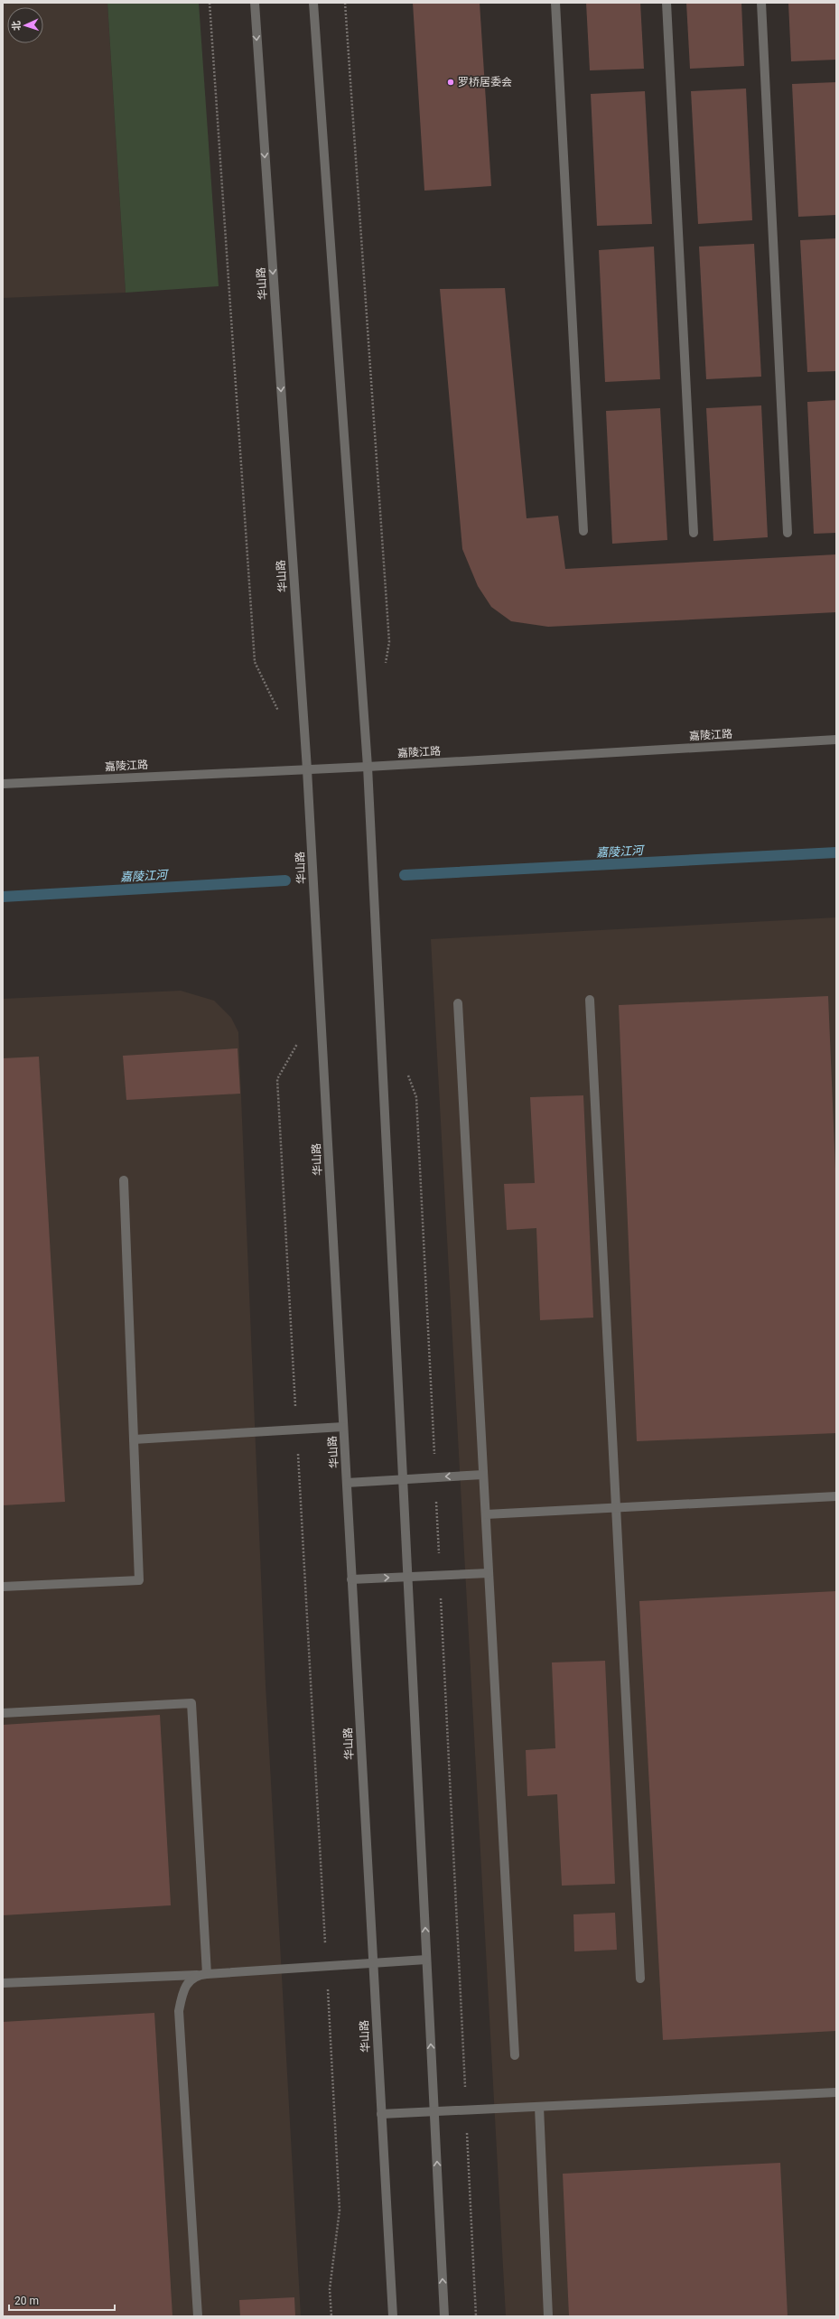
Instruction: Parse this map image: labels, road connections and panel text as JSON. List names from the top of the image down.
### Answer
{
  "streets": {
    "street": ["华山路", "嘉陵江路"]
  },
  "crossings": [
    ["华山路", "嘉陵江路"]
  ],
  "water": ["嘉陵江河"],
  "places": ["罗桥居委会"],
  "scale_bar": "20 m",
  "north": "left"
}
